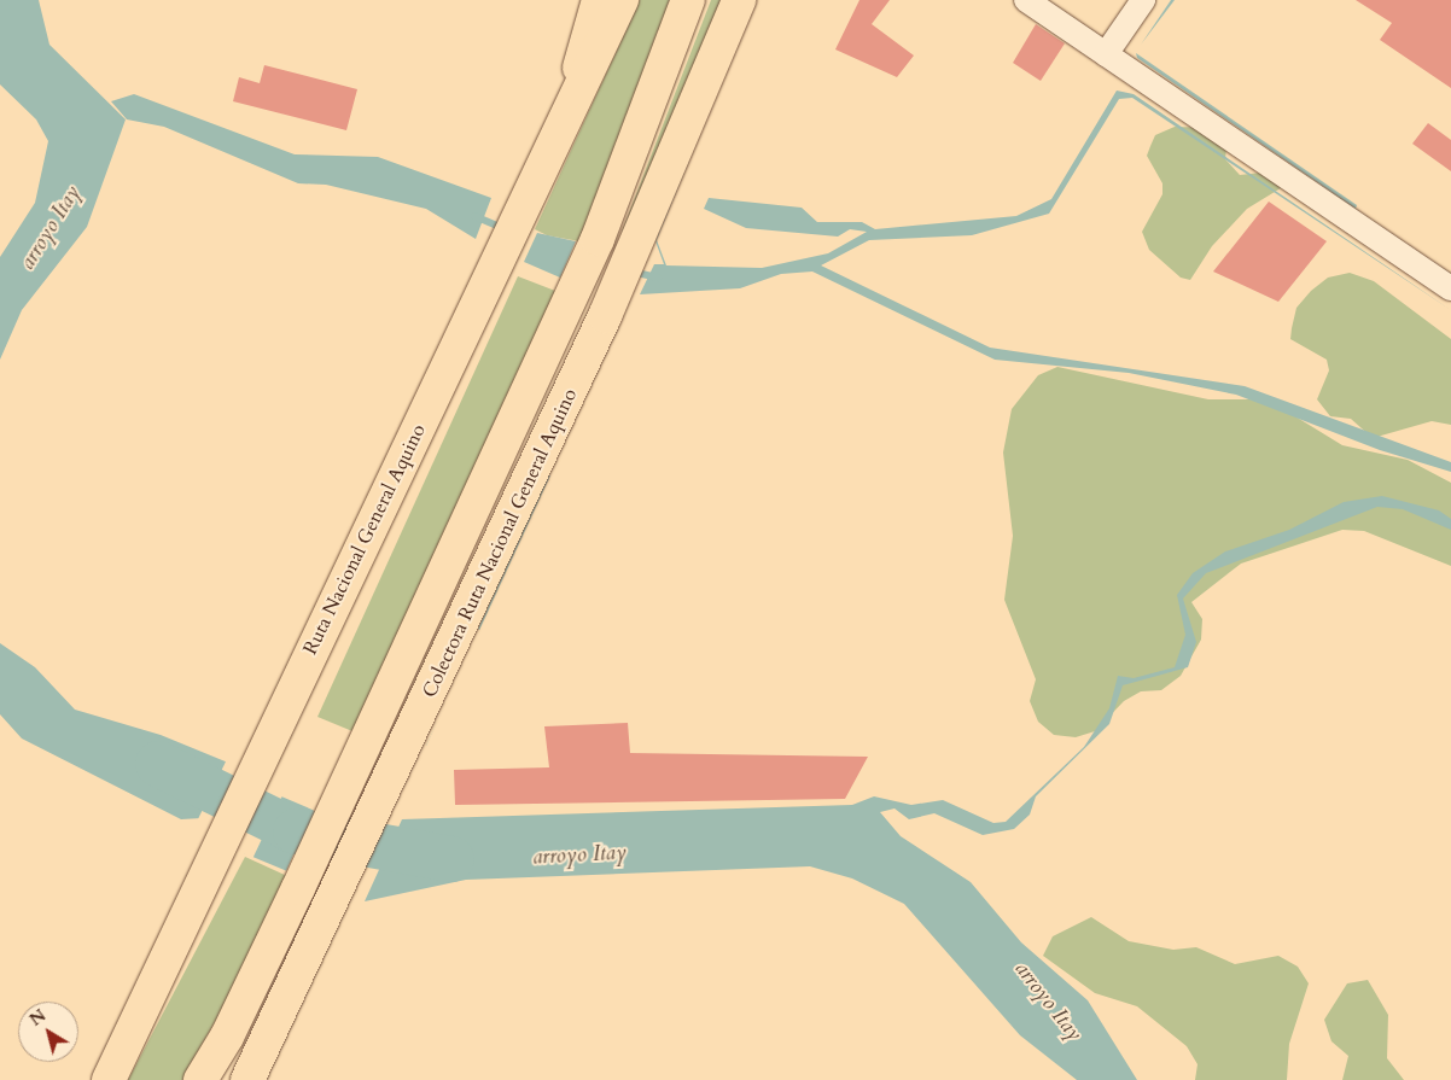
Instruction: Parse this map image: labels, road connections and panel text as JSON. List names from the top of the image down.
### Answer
{
  "streets": {
    "main road": ["Ruta Nacional General Aquino", "Colectora Ruta Nacional General Aquino"]
  },
  "water": ["arroyo Itay"],
  "north": "top left"
}
